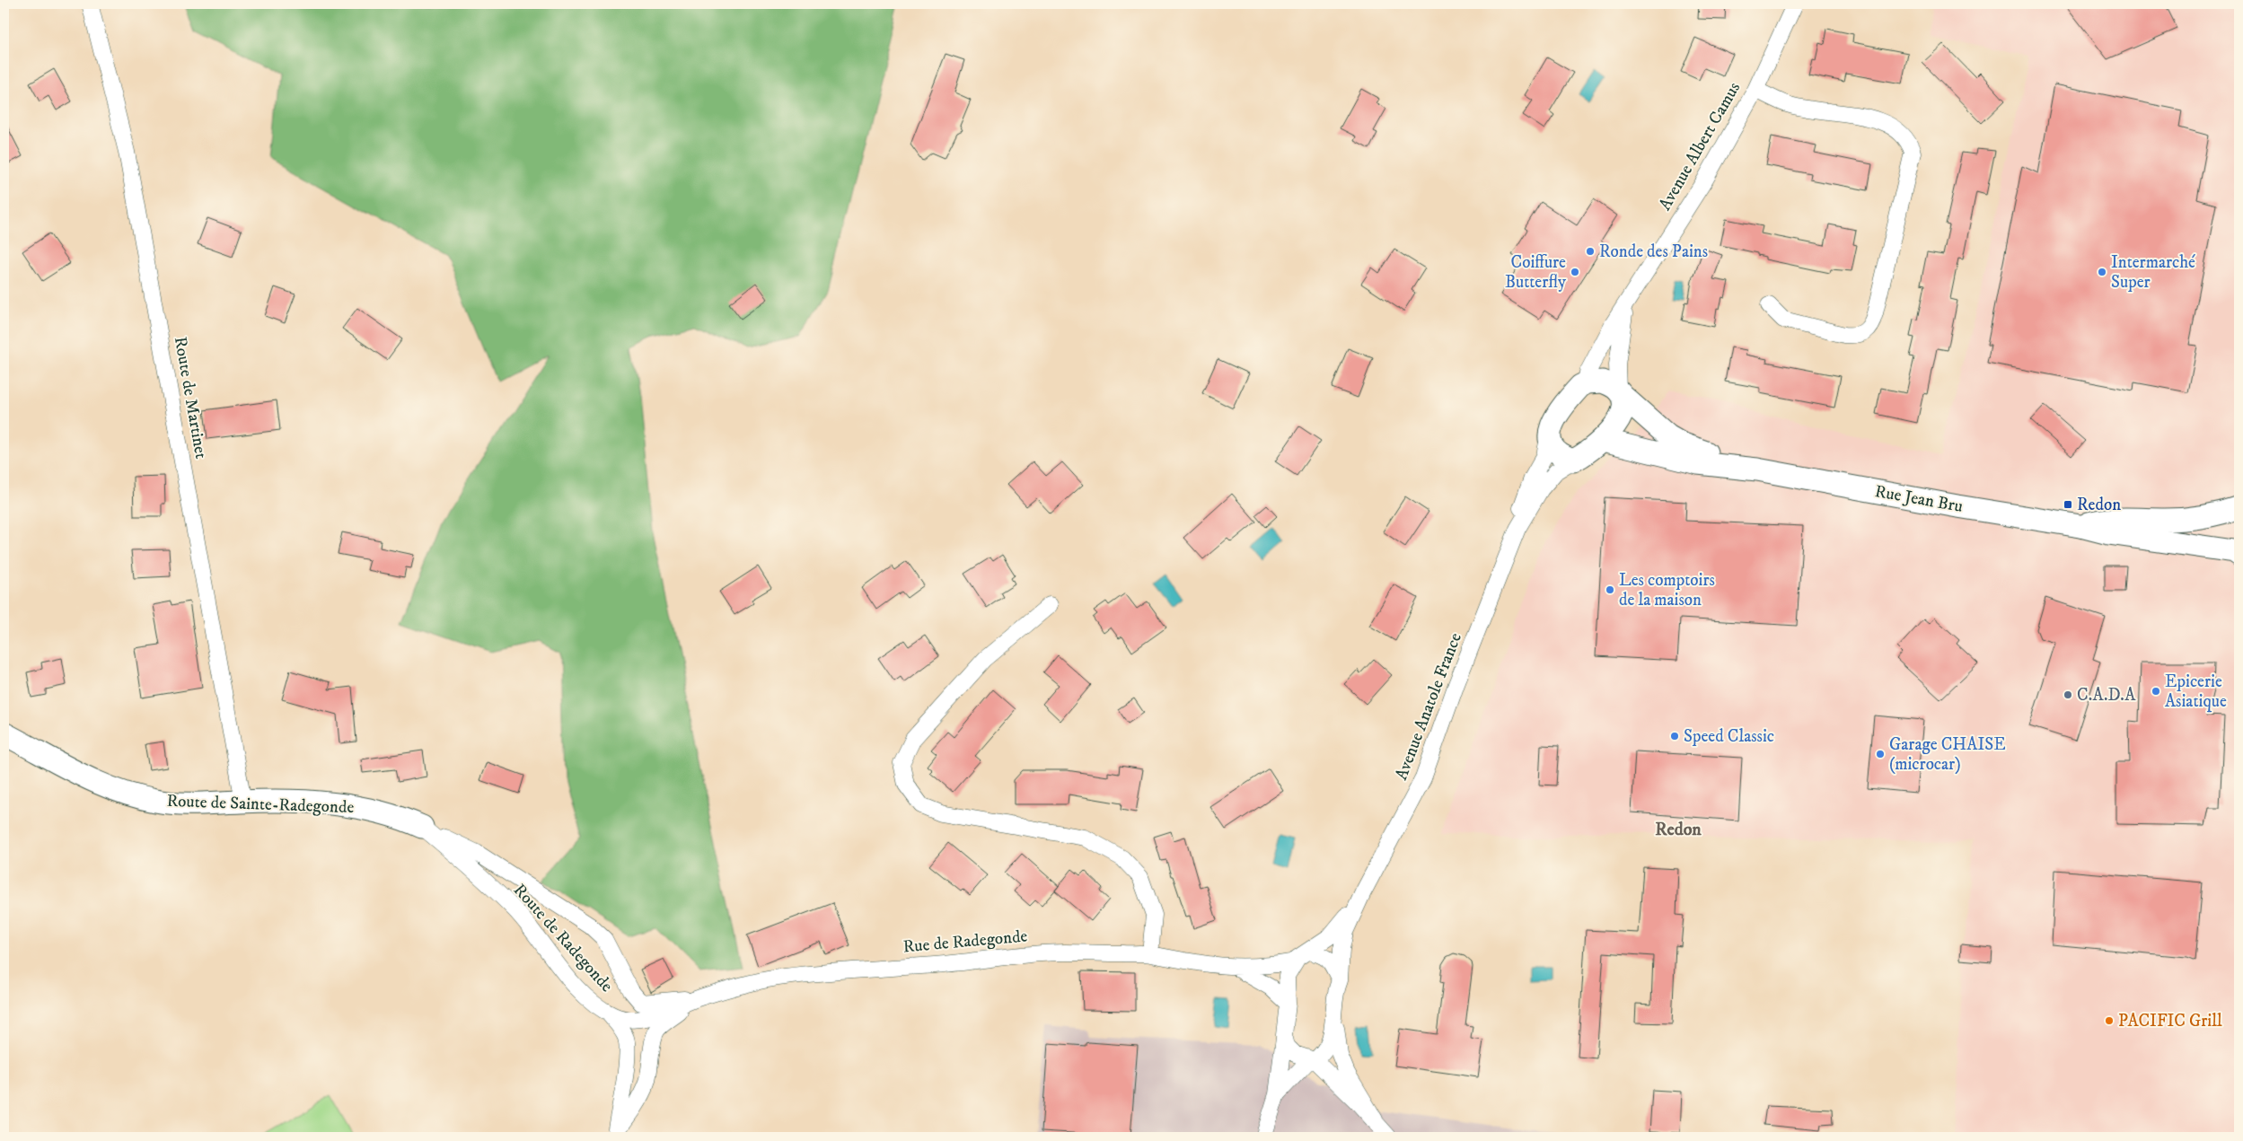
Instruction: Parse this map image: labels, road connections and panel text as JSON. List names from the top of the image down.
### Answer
{
  "streets": {
    "street": [
      "Avenue Albert Camus",
      "Route de Martinet",
      "Rue Jean Bru",
      "Avenue Anatole France",
      "Route de Sainte-Radegonde",
      "Route de Radegonde",
      "Rue de Radegonde"
    ]
  },
  "crossings": [
    ["Avenue Albert Camus", "Rue Jean Bru"],
    ["Avenue Albert Camus", "Avenue Anatole France"],
    ["Route de Martinet", "Route de Sainte-Radegonde"],
    ["Rue Jean Bru", "Avenue Anatole France"],
    ["Avenue Anatole France", "Rue de Radegonde"],
    ["Route de Sainte-Radegonde", "Route de Radegonde"],
    ["Route de Radegonde", "Rue de Radegonde"]
  ],
  "districts": ["Redon"],
  "places": {
    "other": [
      "Ronde des Pains",
      "Coiffure Butterfly",
      "Intermarché Super",
      "Les comptoirs de la maison",
      "Epicerie Asiatique",
      "C.A.D.A",
      "Speed Classic",
      "Garage CHAISE (microcar)",
      "PACIFIC Grill"
    ],
    "transit": ["Redon"]
  }
}
